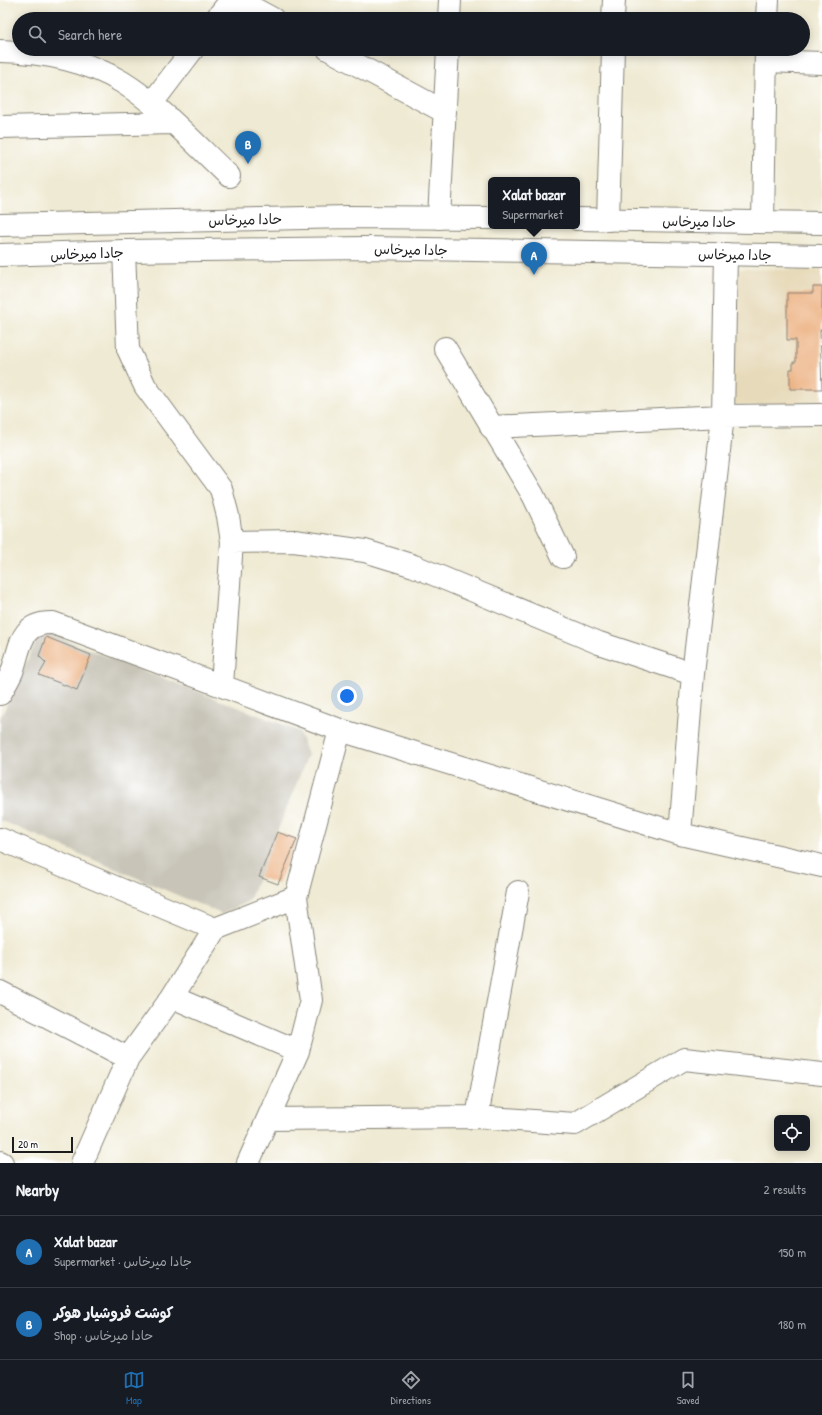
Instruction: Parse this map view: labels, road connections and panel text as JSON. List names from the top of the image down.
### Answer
{
  "streets": {
    "street": ["حادا ميرخاس", "جادا ميرخاس"]
  },
  "scale_bar": "20 m",
  "page": {
    "search": "Search here",
    "pins": ["B", "A"],
    "popup": ["Xalat bazar", "Supermarket"],
    "scale": "20 m",
    "heading": ["Nearby", "2 results"],
    "list": [
      {
        "mark": "A",
        "name": "Xalat bazar",
        "note": "Supermarket · جادا ميرخاس",
        "value": "150 m"
      },
      {
        "mark": "B",
        "name": "كوشت فروشيار هوكر",
        "note": "Shop · حادا ميرخاس",
        "value": "180 m"
      }
    ],
    "nav": ["Map", "Directions", "Saved"]
  }
}
